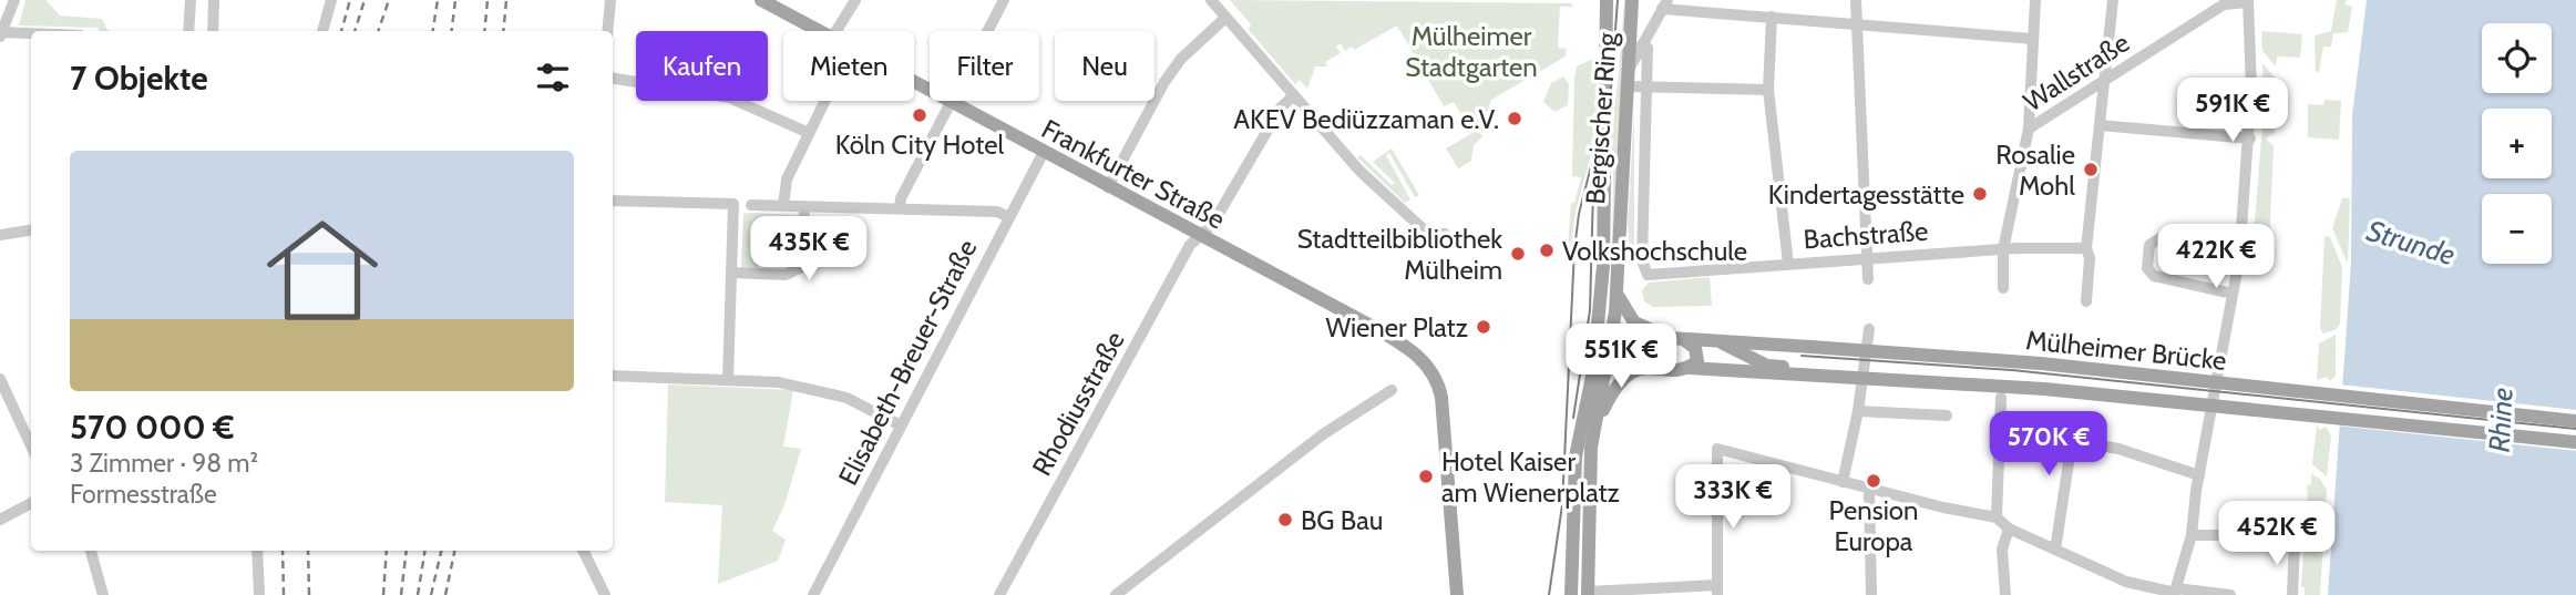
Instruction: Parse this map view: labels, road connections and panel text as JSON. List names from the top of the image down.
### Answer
{
  "streets": {
    "main road": ["Bergischer Ring", "Frankfurter Straße", "Mülheimer Brücke"],
    "street": [
      "Wallstraße",
      "Bachstraße",
      "Elisabeth-Breuer-Straße",
      "Rhodiusstraße"
    ]
  },
  "crossings": [
    ["Wallstraße", "Bachstraße"],
    ["Bergischer Ring", "Bachstraße"],
    ["Frankfurter Straße", "Elisabeth-Breuer-Straße"],
    ["Frankfurter Straße", "Rhodiusstraße"]
  ],
  "water": ["Strunde", "Rhine"],
  "parks": ["Mülheimer Stadtgarten"],
  "places": [
    "Köln City Hotel",
    "AKEV Bediüzzaman e.V.",
    "Rosalie Mohl",
    "Kindertagesstätte",
    "Volkshochschule",
    "Stadtteilbibliothek Mülheim",
    "Wiener Platz",
    "Hotel Kaiser am Wienerplatz",
    "Pension Europa",
    "BG Bau"
  ],
  "page": {
    "map_buttons": ["+", "−"],
    "chip": [
      "Kaufen",
      "Mieten",
      "Filter",
      "Neu"
    ],
    "heading": "7 Objekte",
    "price": [
      "591K €",
      "435K €",
      "422K €",
      "551K €",
      "570K €",
      "333K €",
      "452K €"
    ],
    "list": [
      {
        "name": "570 000 €",
        "note": "3 Zimmer · 98 m² · Formesstraße"
      }
    ]
  }
}
